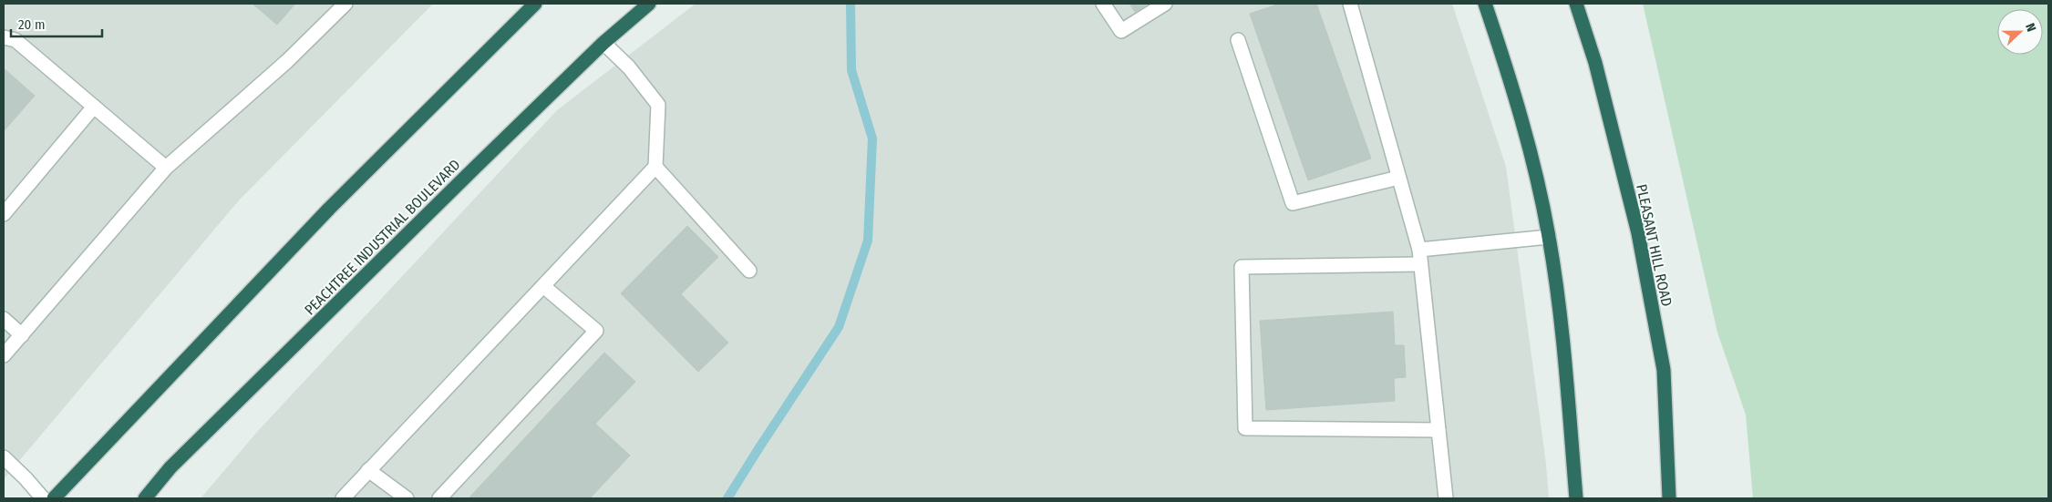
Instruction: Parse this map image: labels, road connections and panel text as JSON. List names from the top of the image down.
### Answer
{
  "streets": {
    "highway": ["PEACHTREE INDUSTRIAL BOULEVARD", "PLEASANT HILL ROAD"]
  },
  "scale_bar": "20 m",
  "north": "right"
}
